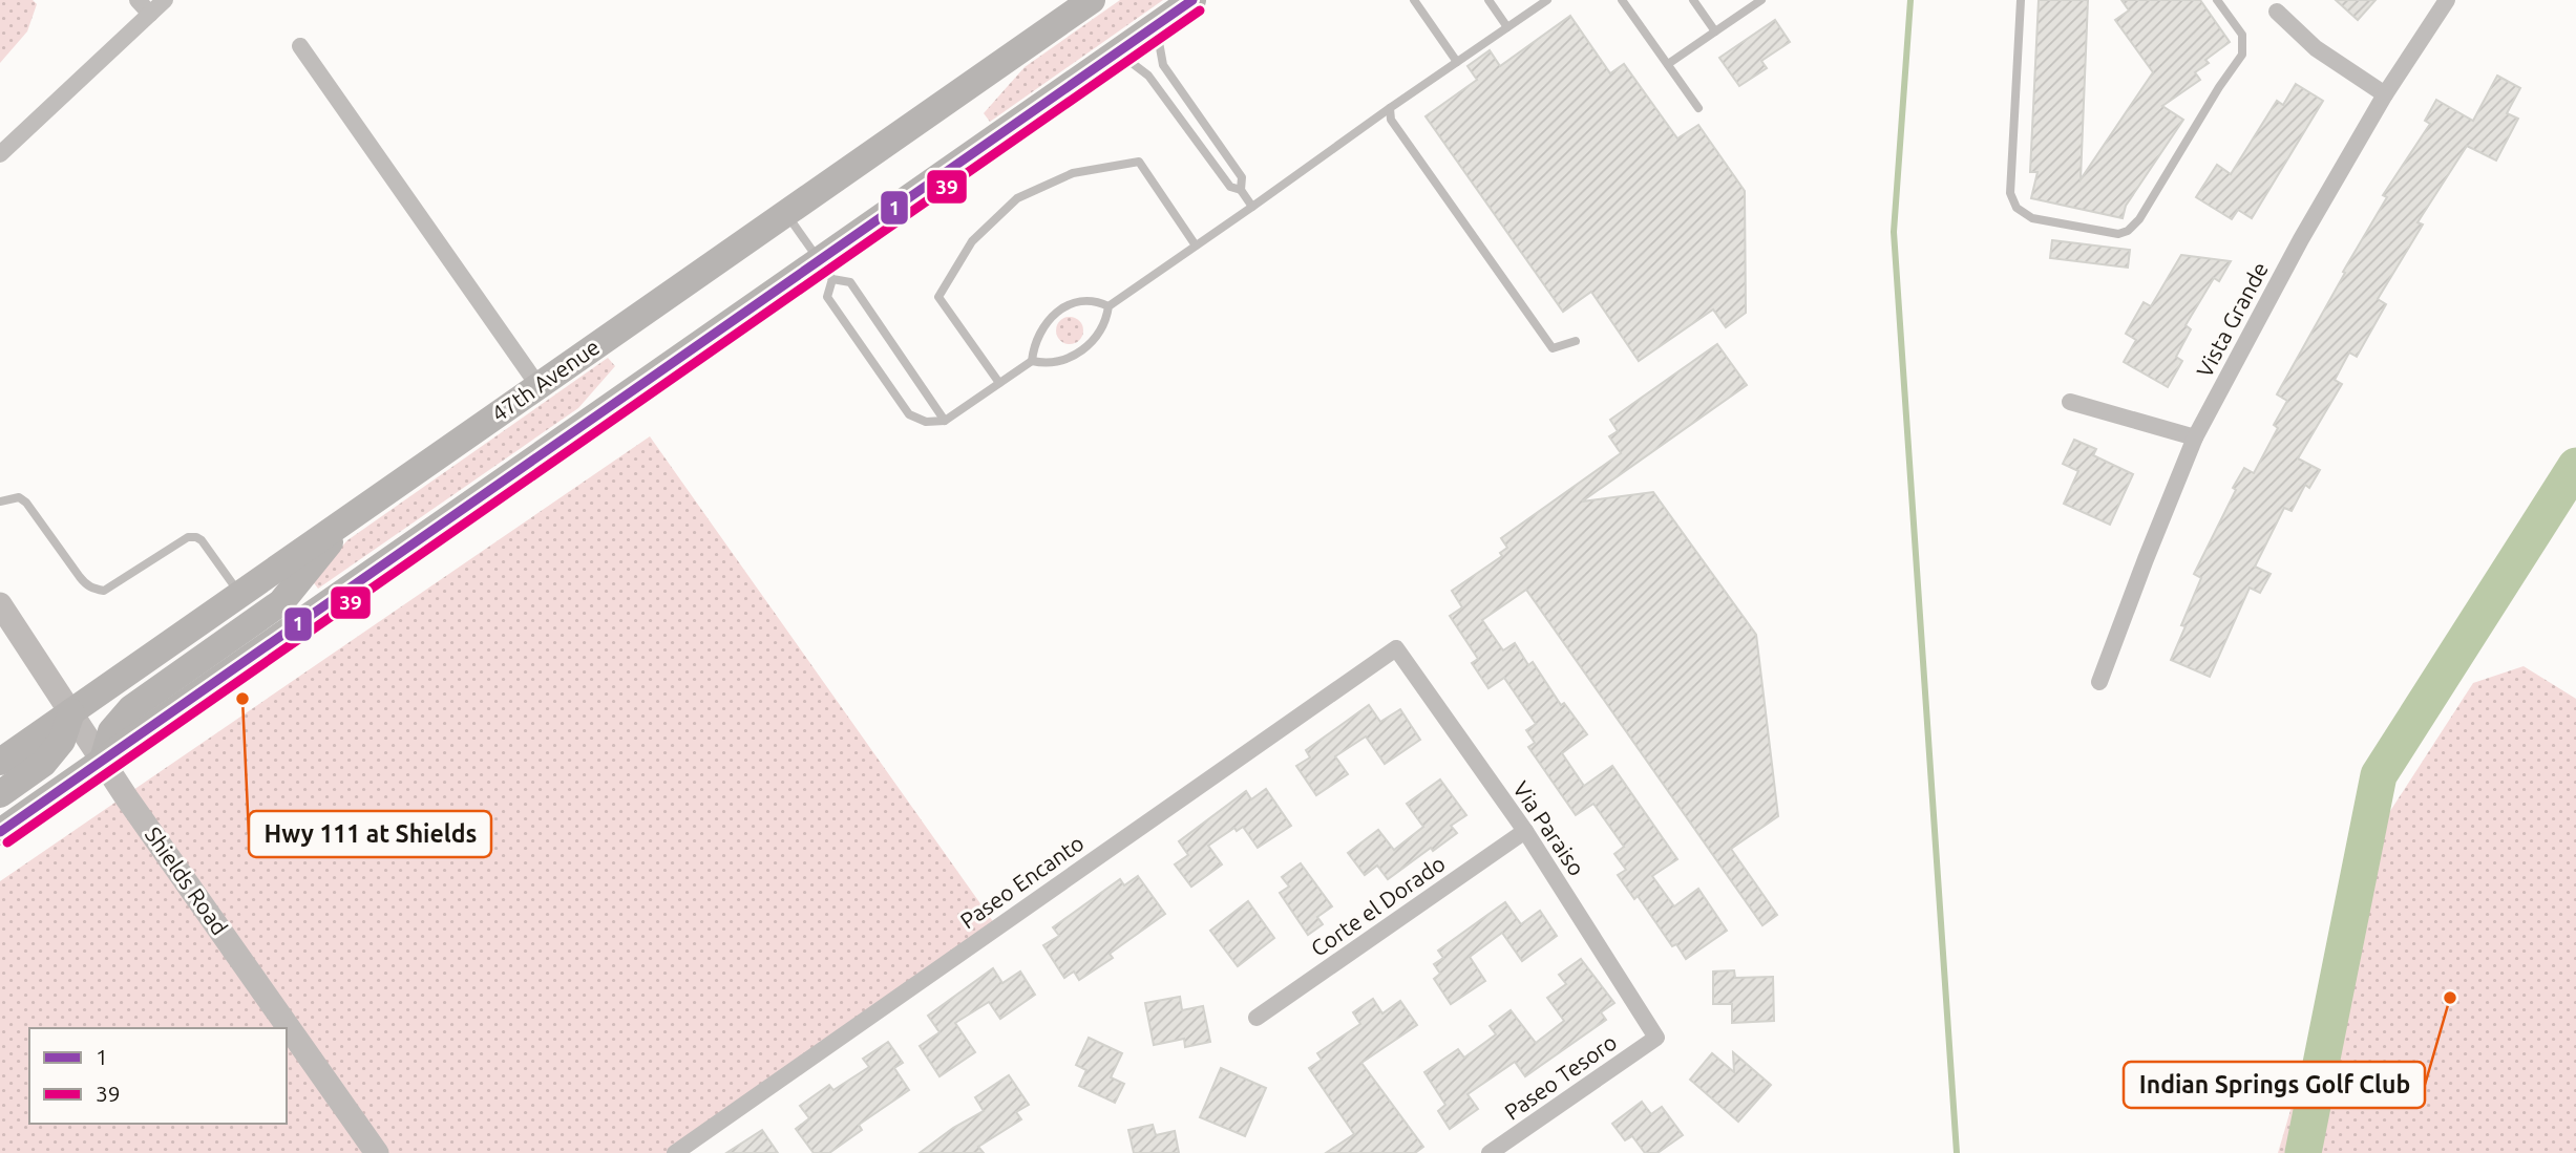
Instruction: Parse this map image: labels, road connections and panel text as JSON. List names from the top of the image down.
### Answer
{
  "streets": {
    "main road": ["47th Avenue"],
    "street": [
      "Vista Grande",
      "Via Paraiso",
      "Shields Road",
      "Paseo Encanto",
      "Corte el Dorado",
      "Paseo Tesoro"
    ]
  },
  "crossings": [
    ["47th Avenue", "Shields Road"],
    ["Via Paraiso", "Paseo Encanto"],
    ["Via Paraiso", "Corte el Dorado"],
    ["Via Paraiso", "Paseo Tesoro"]
  ],
  "places": ["Hwy 111 at Shields", "Indian Springs Golf Club"],
  "lines": ["transit line 1", "transit line 39"],
  "legend": ["1", "39"]
}
